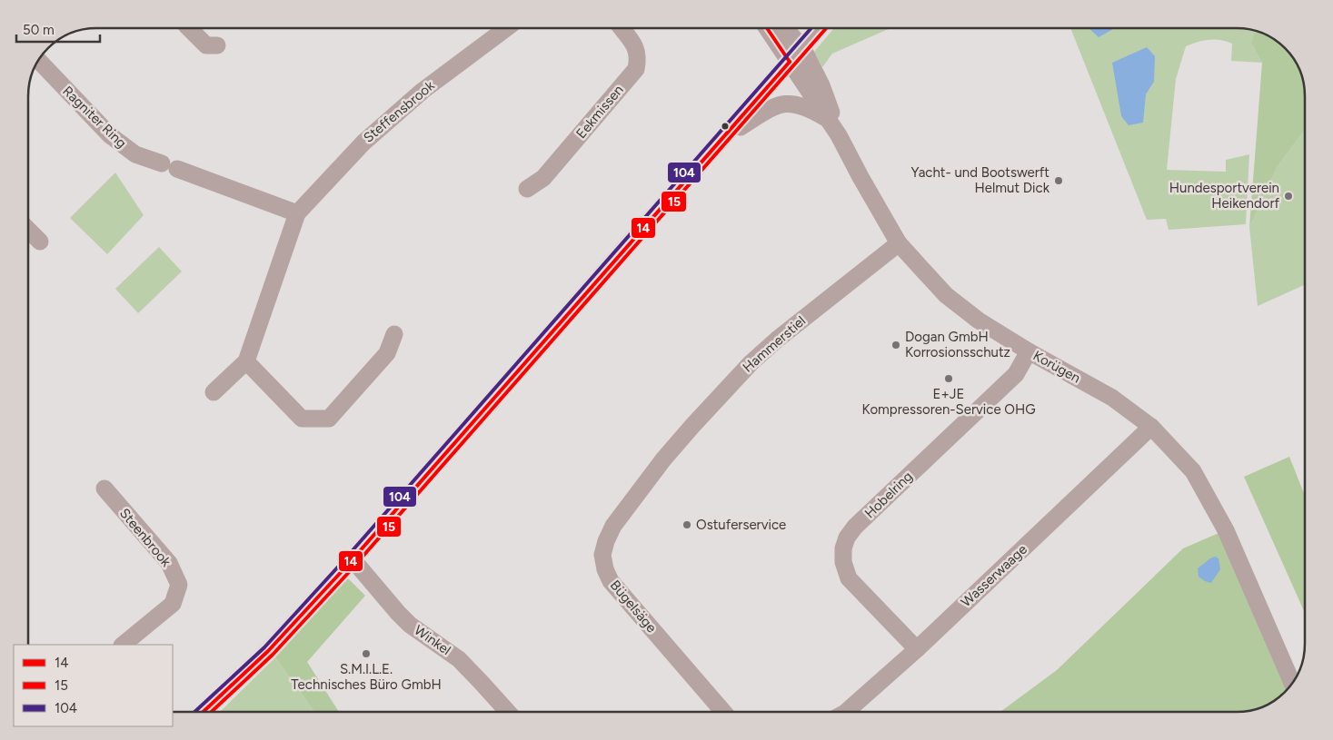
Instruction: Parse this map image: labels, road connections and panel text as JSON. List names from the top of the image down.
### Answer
{
  "streets": {
    "street": [
      "Steffensbrook",
      "Eekmissen",
      "Ragniter Ring",
      "Hammerstiel",
      "Korügen",
      "Hobelring",
      "Steenbrook",
      "Wasserwaage",
      "Bügelsäge",
      "Winkel"
    ]
  },
  "crossings": [
    ["Steffensbrook", "Ragniter Ring"],
    ["Hammerstiel", "Korügen"],
    ["Hammerstiel", "Bügelsäge"],
    ["Korügen", "Hobelring"],
    ["Korügen", "Wasserwaage"],
    ["Hobelring", "Wasserwaage"]
  ],
  "places": [
    "Yacht- und Bootswerft Helmut Dick",
    "Hundesportverein Heikendorf",
    "Dogan GmbH Korrosionsschutz",
    "E+JE Kompressoren-Service OHG",
    "Ostuferservice",
    "S.M.I.L.E. Technisches Büro GmbH"
  ],
  "lines": ["transit line 14", "transit line 15", "transit line 104"],
  "legend": ["14", "15", "104"],
  "scale_bar": "50 m"
}
